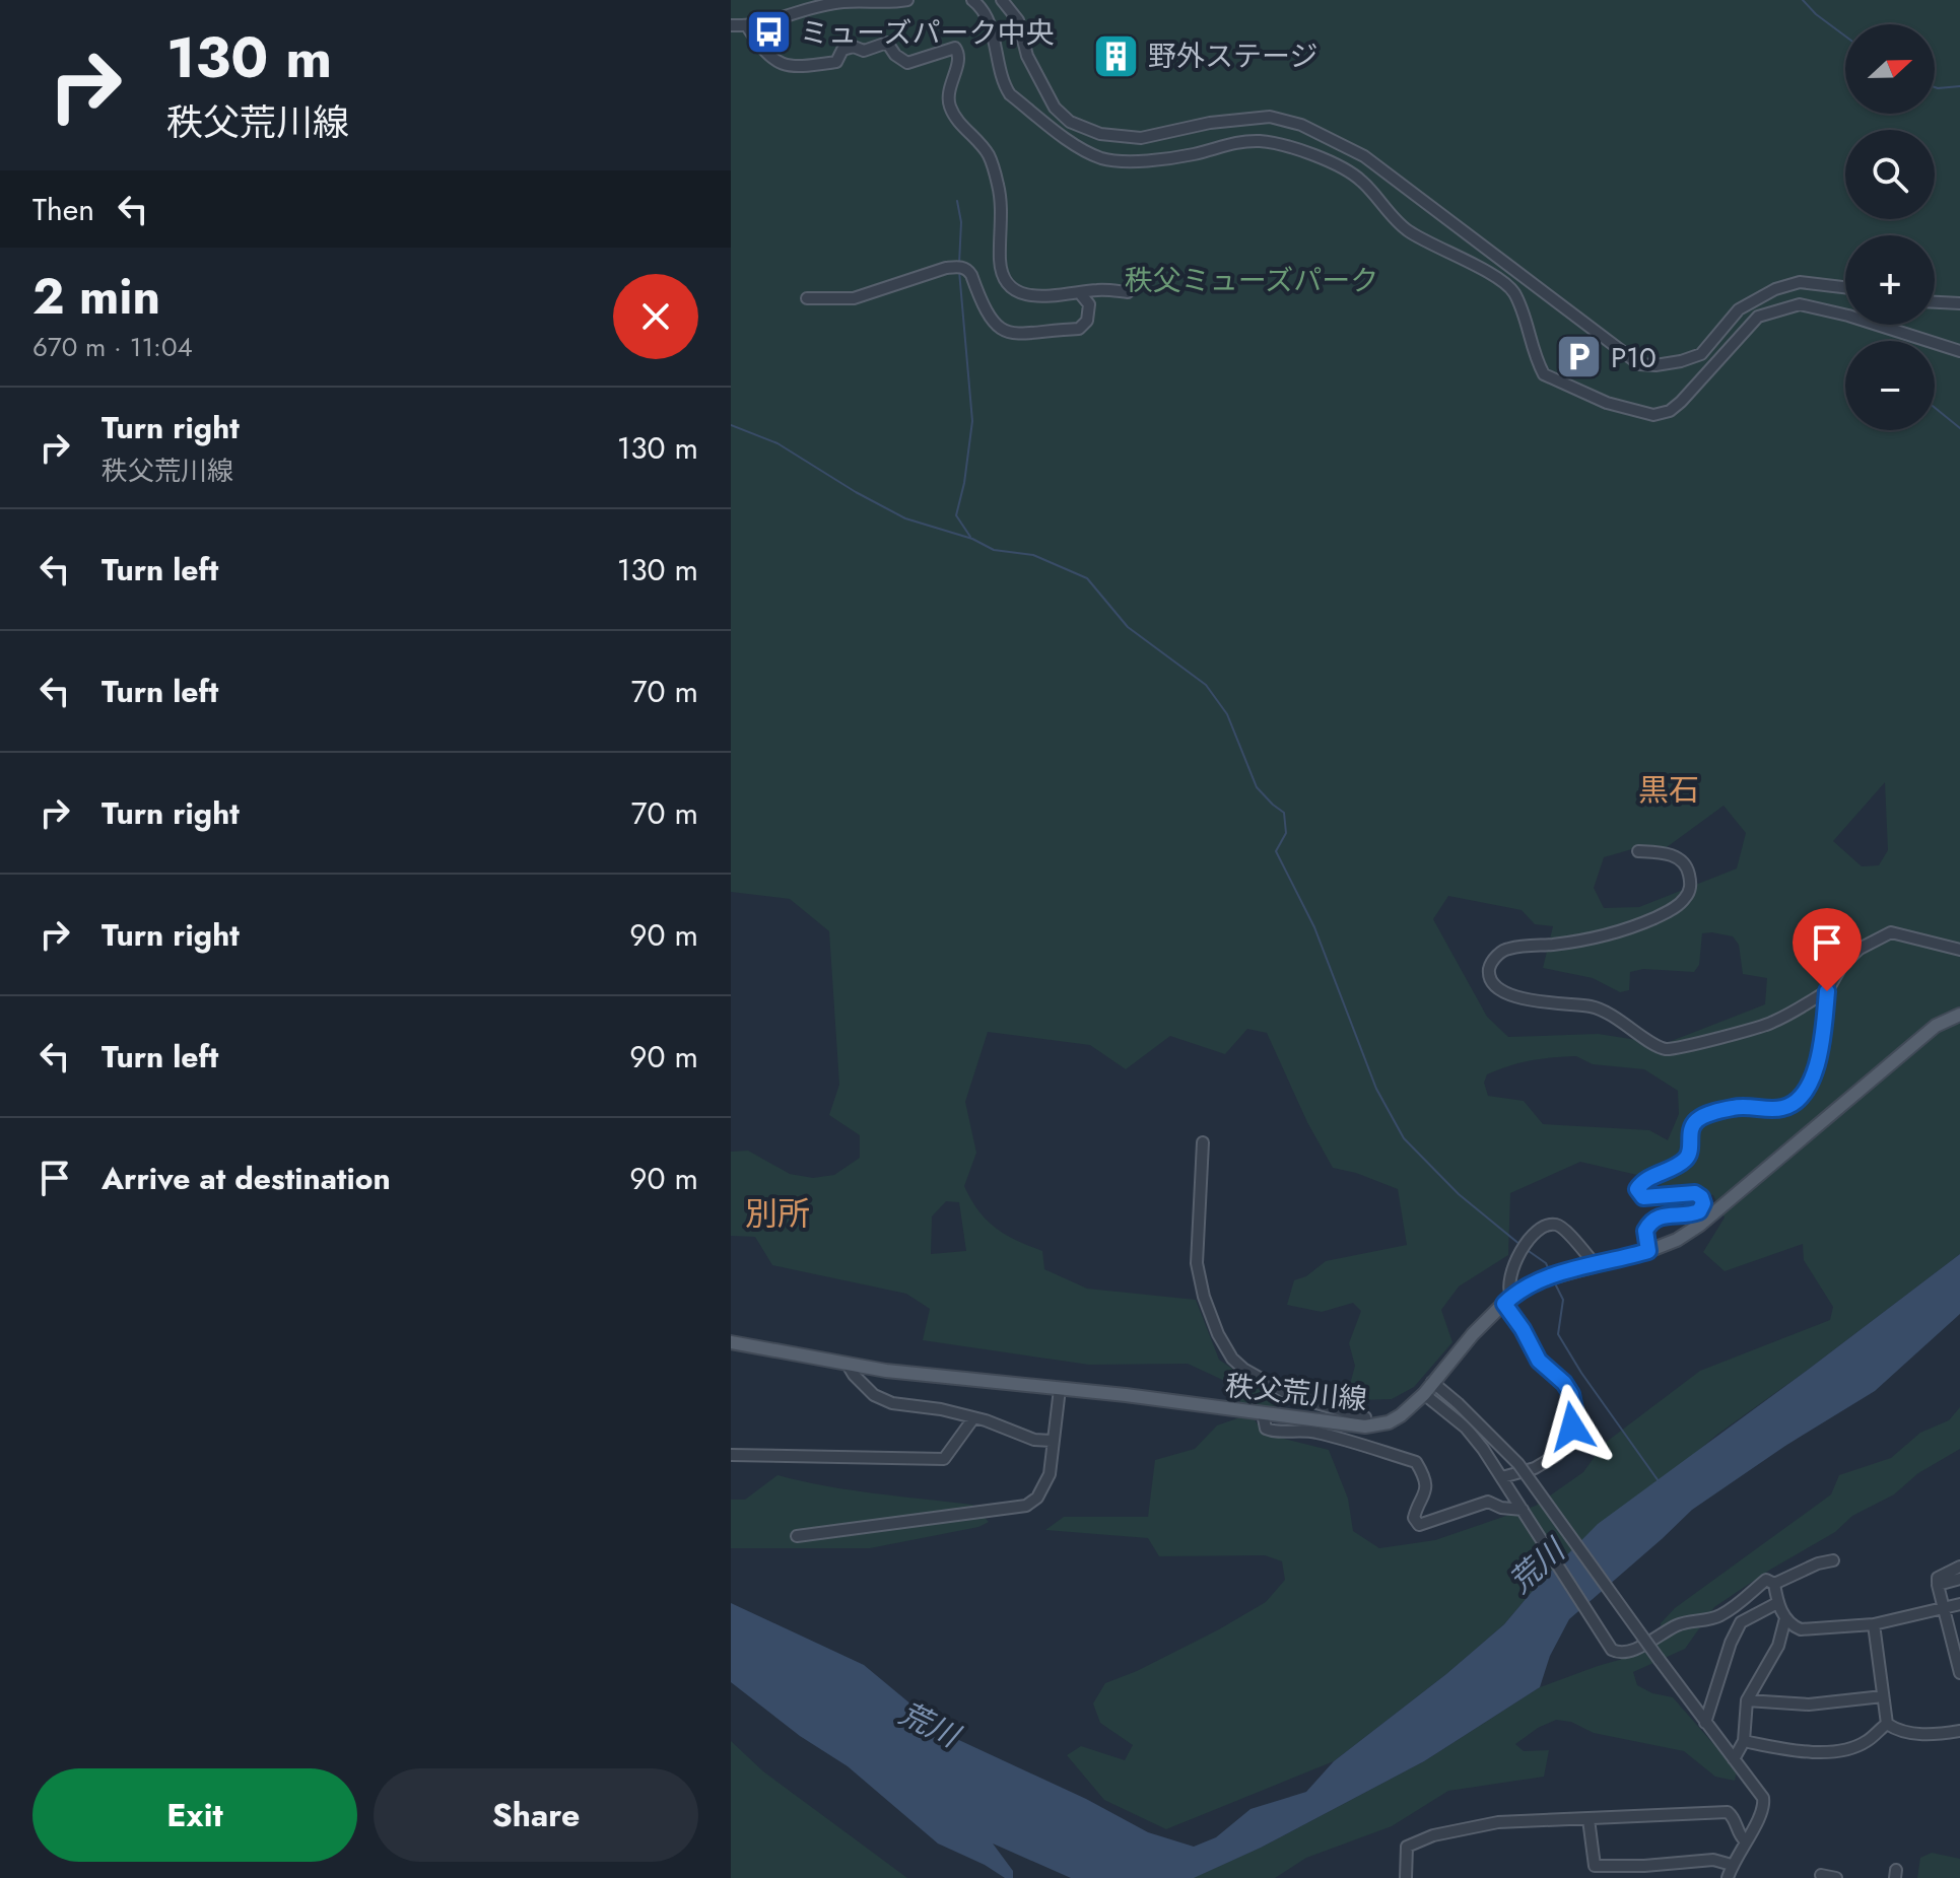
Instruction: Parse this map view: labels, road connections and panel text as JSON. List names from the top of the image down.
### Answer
{
  "streets": {
    "main road": ["秩父荒川線"]
  },
  "districts": ["黒石", "別所"],
  "water": ["荒川"],
  "parks": ["秩父ミューズパーク"],
  "places": {
    "bus stop": ["ミューズパーク中央"],
    "building": ["野外ステージ"],
    "parking": ["P10"]
  },
  "north": "right",
  "page": {
    "turn": ["130 m", "秩父荒川線"],
    "map_buttons": ["+", "−"],
    "then": "Then",
    "heading": ["2 min", "670 m · 11:04"],
    "list": [
      {
        "name": "Turn right",
        "note": "秩父荒川線",
        "value": "130 m"
      },
      {
        "name": "Turn left",
        "value": "130 m"
      },
      {
        "name": "Turn left",
        "value": "70 m"
      },
      {
        "name": "Turn right",
        "value": "70 m"
      },
      {
        "name": "Turn right",
        "value": "90 m"
      },
      {
        "name": "Turn left",
        "value": "90 m"
      },
      {
        "name": "Arrive at destination",
        "value": "90 m"
      }
    ],
    "buttons": ["Exit", "Share"]
  }
}
